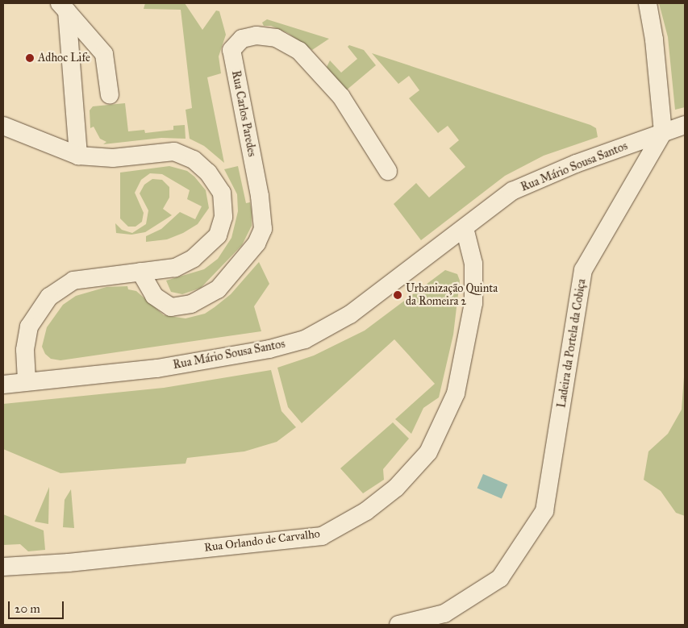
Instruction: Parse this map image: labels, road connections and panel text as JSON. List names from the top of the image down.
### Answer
{
  "streets": {
    "street": [
      "Rua Carlos Paredes",
      "Rua Mário Sousa Santos",
      "Ladeira da Portela da Cobiça",
      "Rua Orlando de Carvalho"
    ]
  },
  "crossings": [
    ["Rua Mário Sousa Santos", "Ladeira da Portela da Cobiça"],
    ["Rua Mário Sousa Santos", "Rua Orlando de Carvalho"]
  ],
  "places": ["Adhoc Life", "Urbanização Quinta da Romeira 2"],
  "scale_bar": "20 m"
}
